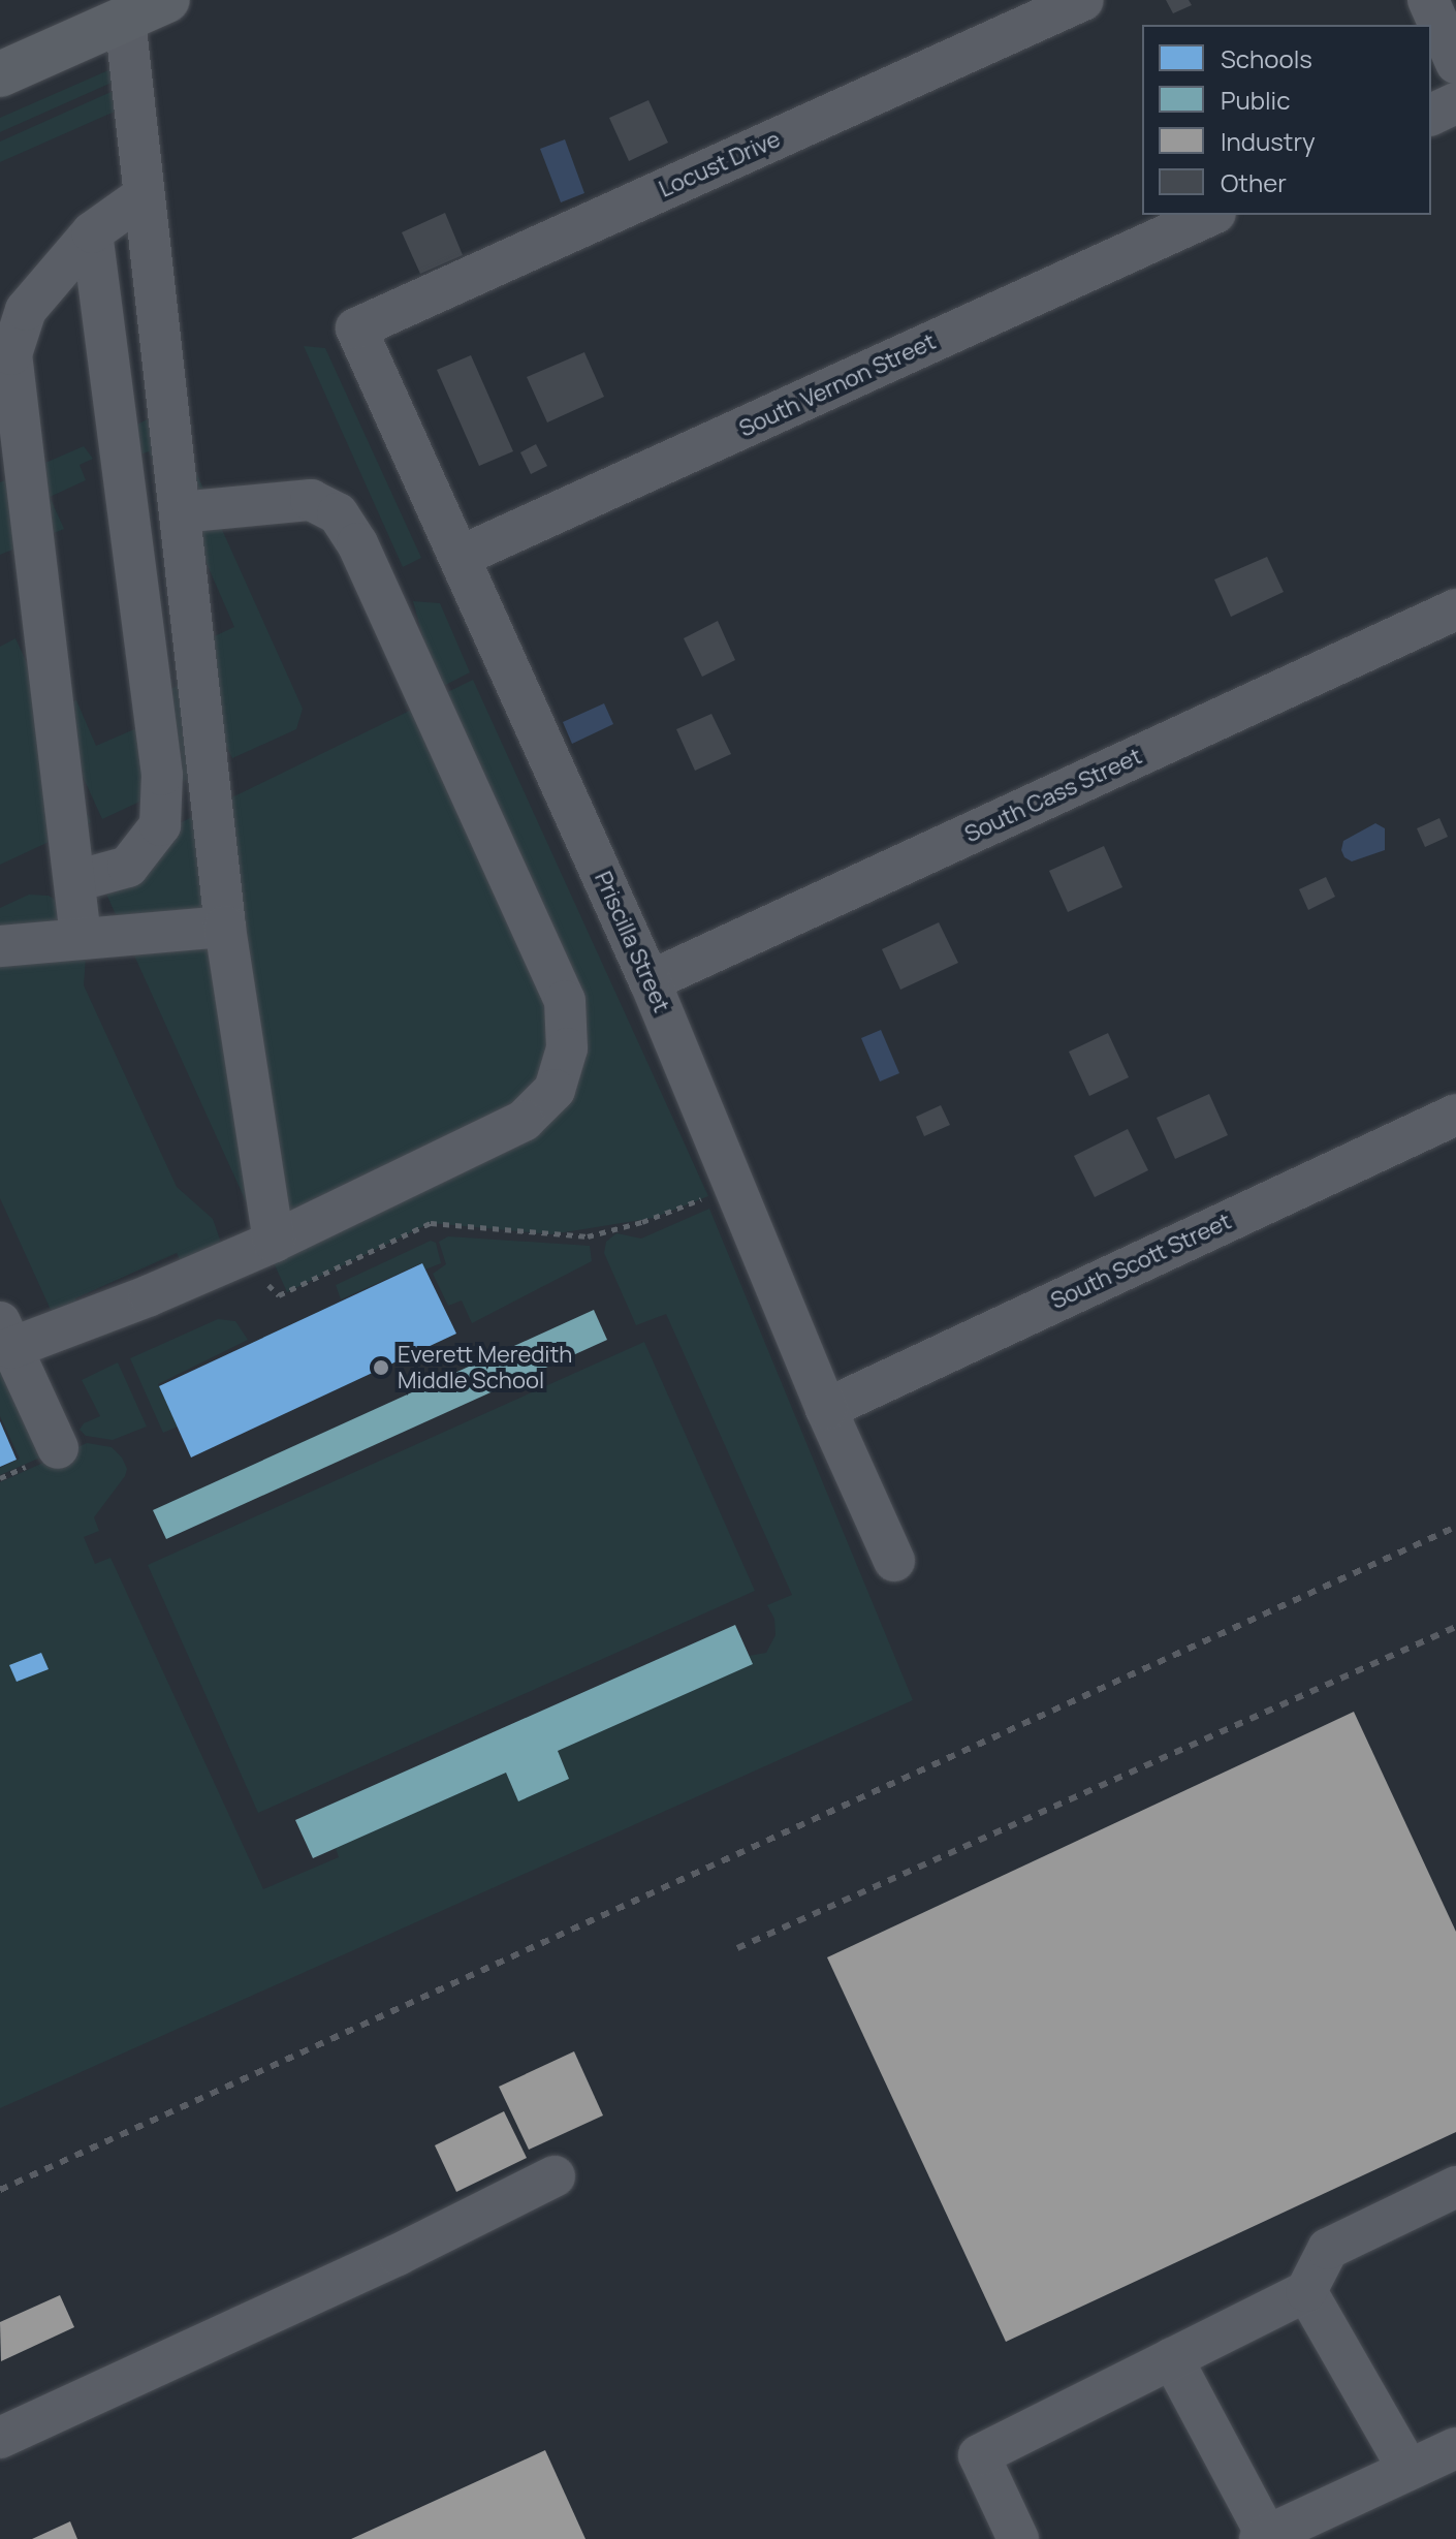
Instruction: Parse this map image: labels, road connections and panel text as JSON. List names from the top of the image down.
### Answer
{
  "streets": {
    "street": [
      "Locust Drive",
      "South Vernon Street",
      "South Cass Street",
      "Priscilla Street",
      "South Scott Street"
    ]
  },
  "crossings": [
    ["Locust Drive", "Priscilla Street"],
    ["South Vernon Street", "Priscilla Street"],
    ["South Cass Street", "Priscilla Street"],
    ["Priscilla Street", "South Scott Street"]
  ],
  "places": ["Everett Meredith Middle School"],
  "legend": [
    "Schools",
    "Public",
    "Industry",
    "Other"
  ]
}
